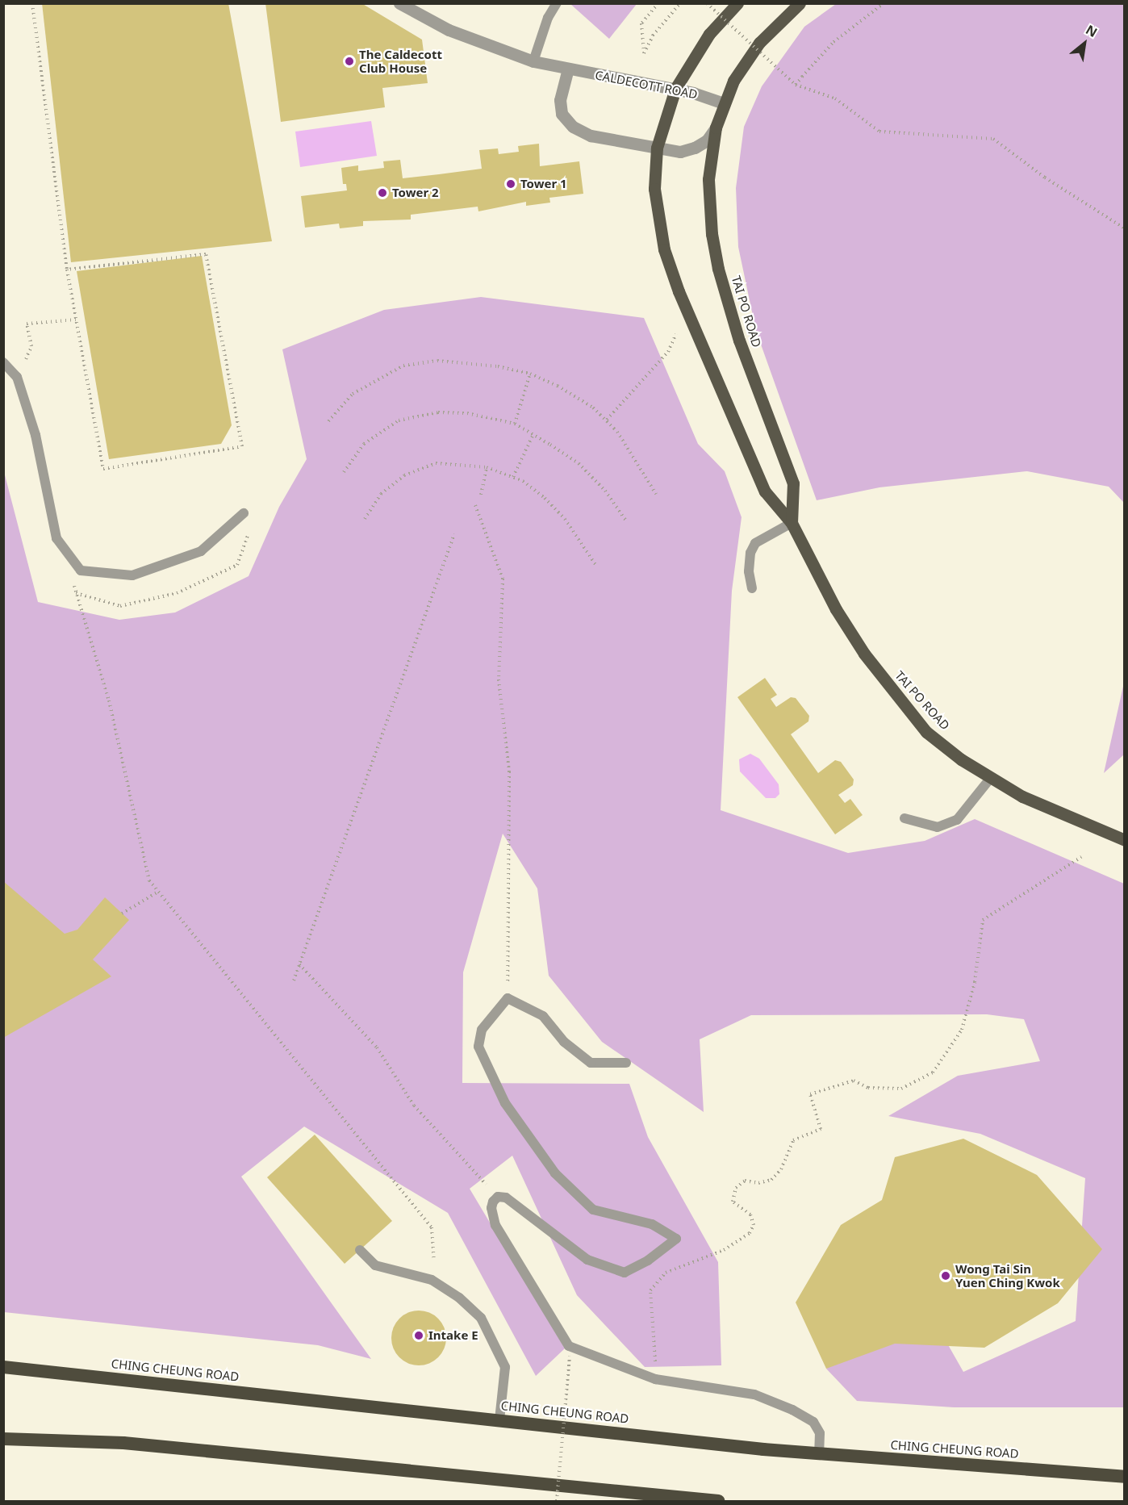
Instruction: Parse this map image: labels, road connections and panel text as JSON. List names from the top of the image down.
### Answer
{
  "streets": {
    "highway": ["CHING CHEUNG ROAD"],
    "main road": ["TAI PO ROAD"],
    "street": ["CALDECOTT ROAD"]
  },
  "crossings": [
    ["CALDECOTT ROAD", "TAI PO ROAD"]
  ],
  "places": [
    "The Caldecott Club House",
    "Tower 1",
    "Tower 2",
    "Wong Tai Sin Yuen Ching Kwok",
    "Intake E"
  ],
  "north": "top right"
}
